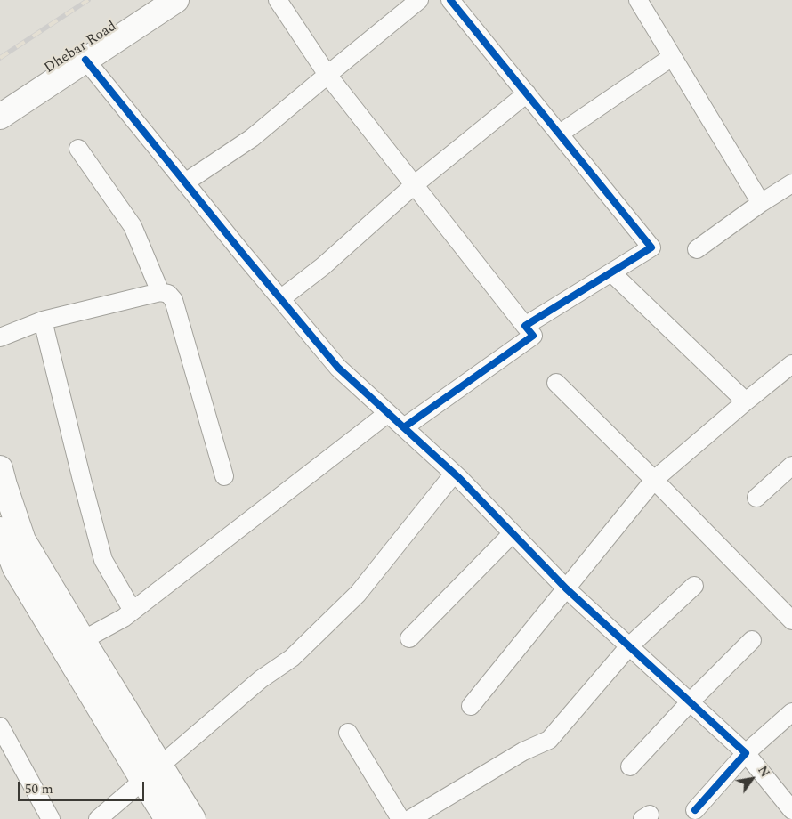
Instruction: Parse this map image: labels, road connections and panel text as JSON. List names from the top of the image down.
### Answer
{
  "streets": {
    "street": ["Dhebar Road"]
  },
  "scale_bar": "50 m",
  "north": "top right"
}
